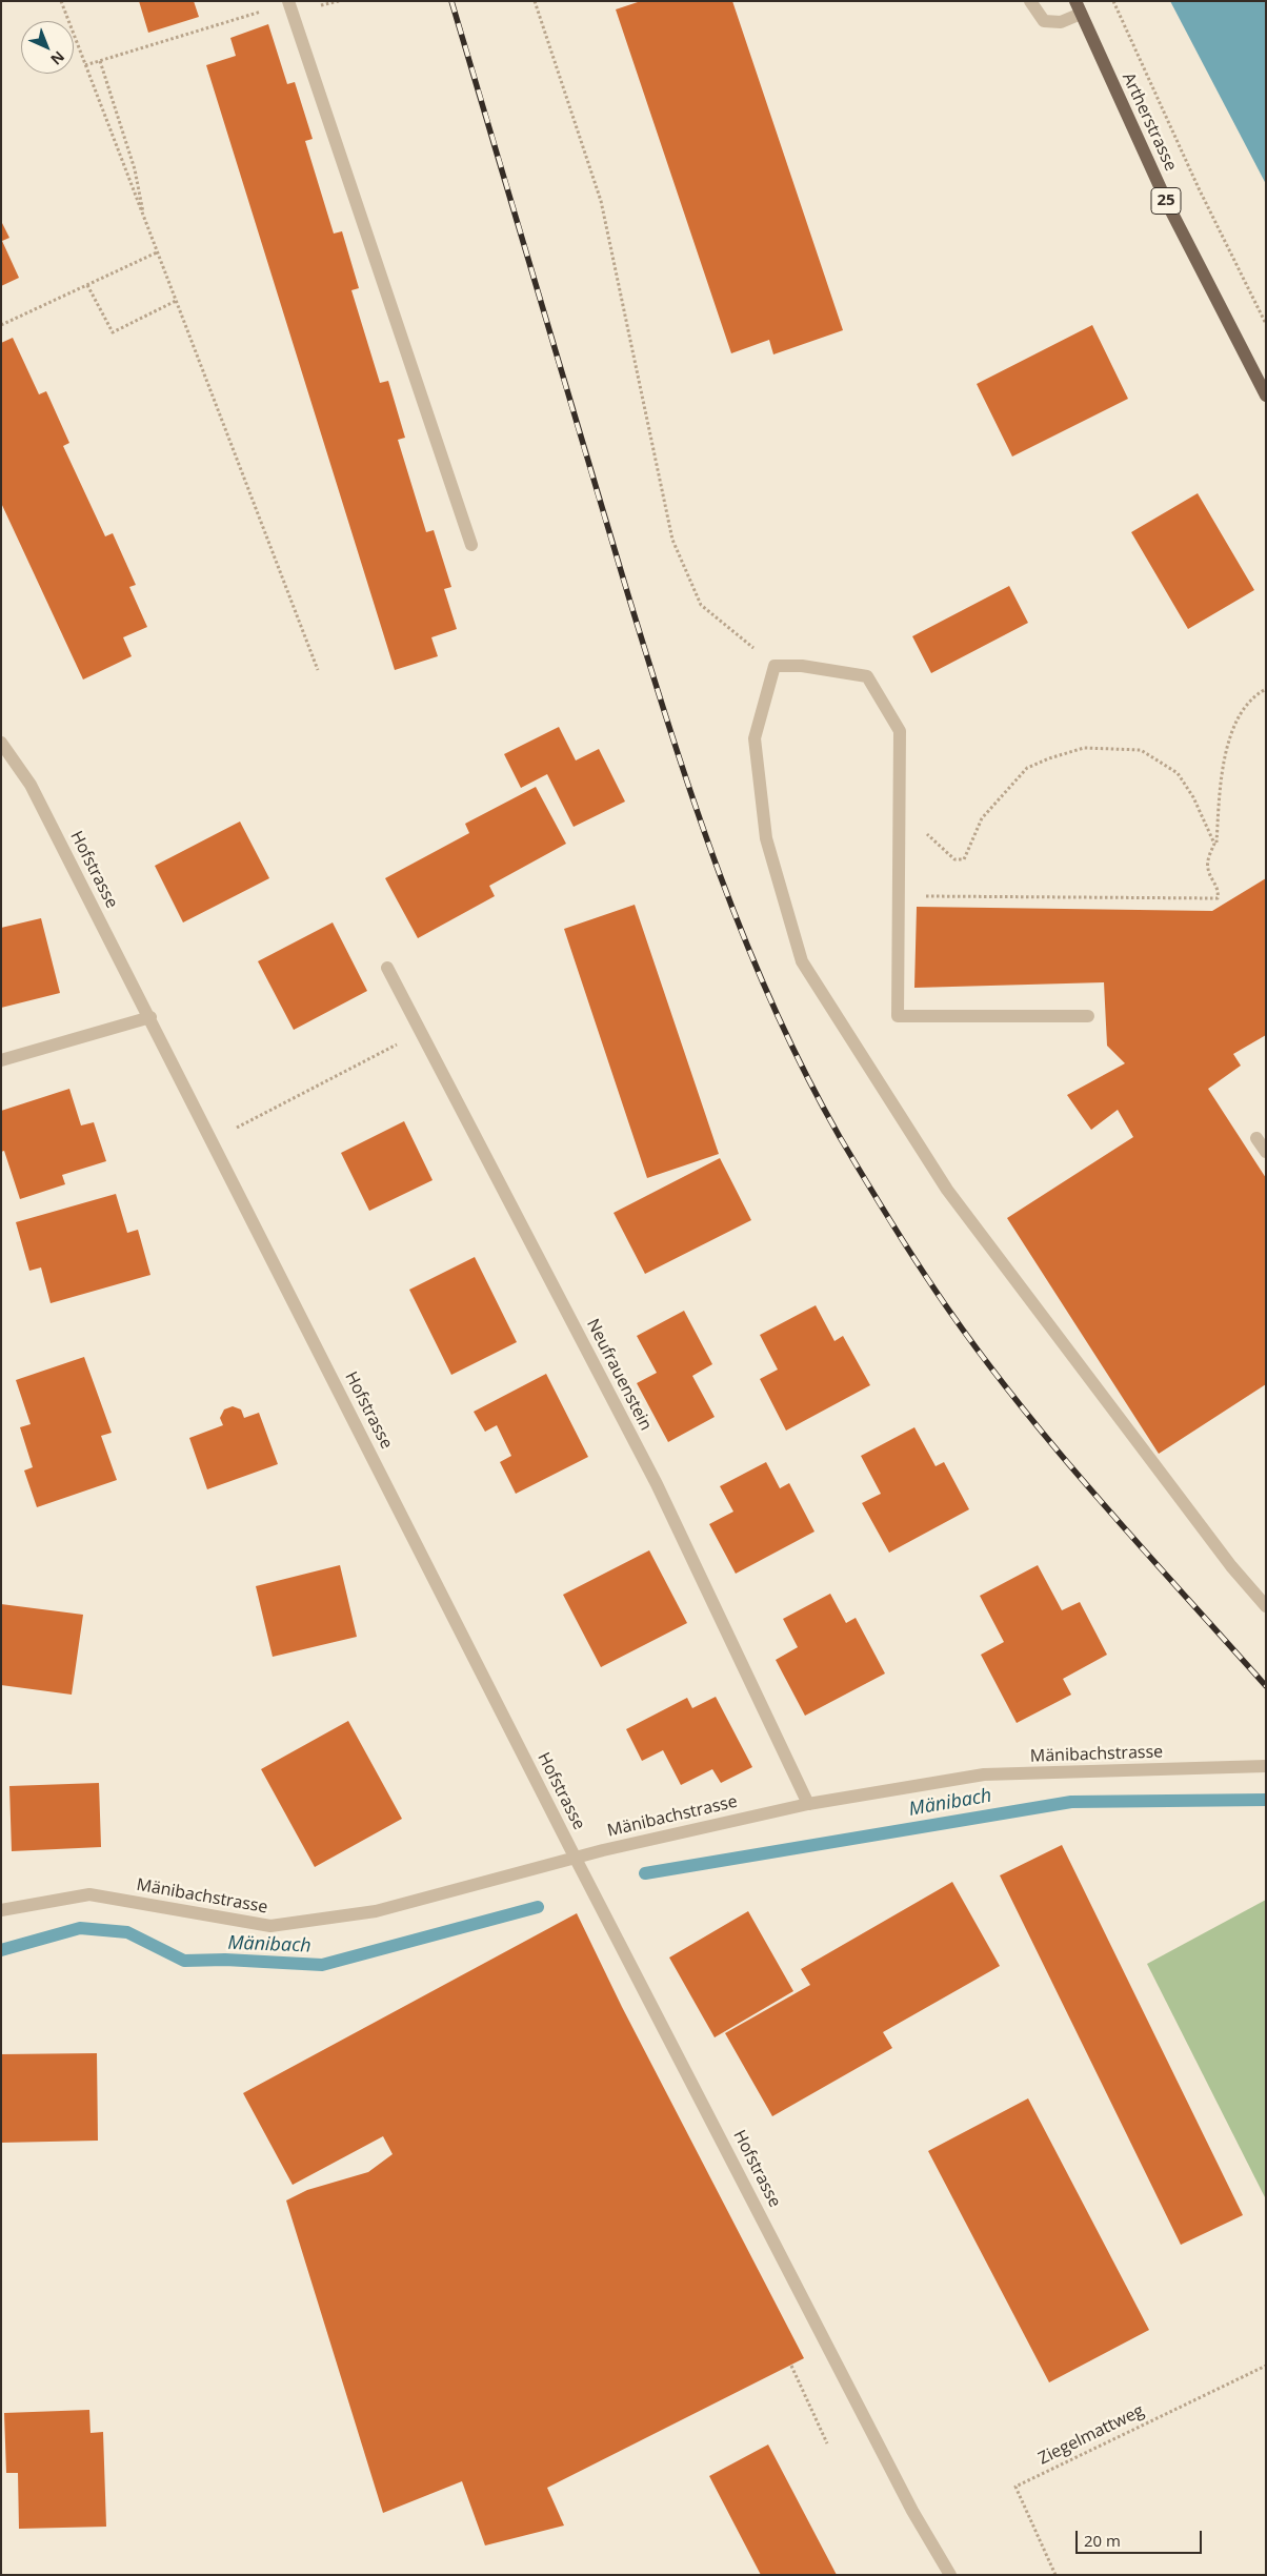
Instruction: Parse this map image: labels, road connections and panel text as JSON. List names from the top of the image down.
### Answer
{
  "streets": {
    "main road": ["Artherstrasse", "25"],
    "street": ["Hofstrasse", "Neufrauenstein", "Mänibachstrasse"],
    "path": ["Ziegelmattweg"]
  },
  "crossings": [
    ["Hofstrasse", "Mänibachstrasse"],
    ["Neufrauenstein", "Mänibachstrasse"]
  ],
  "water": ["Mänibach"],
  "scale_bar": "20 m",
  "north": "bottom right"
}
